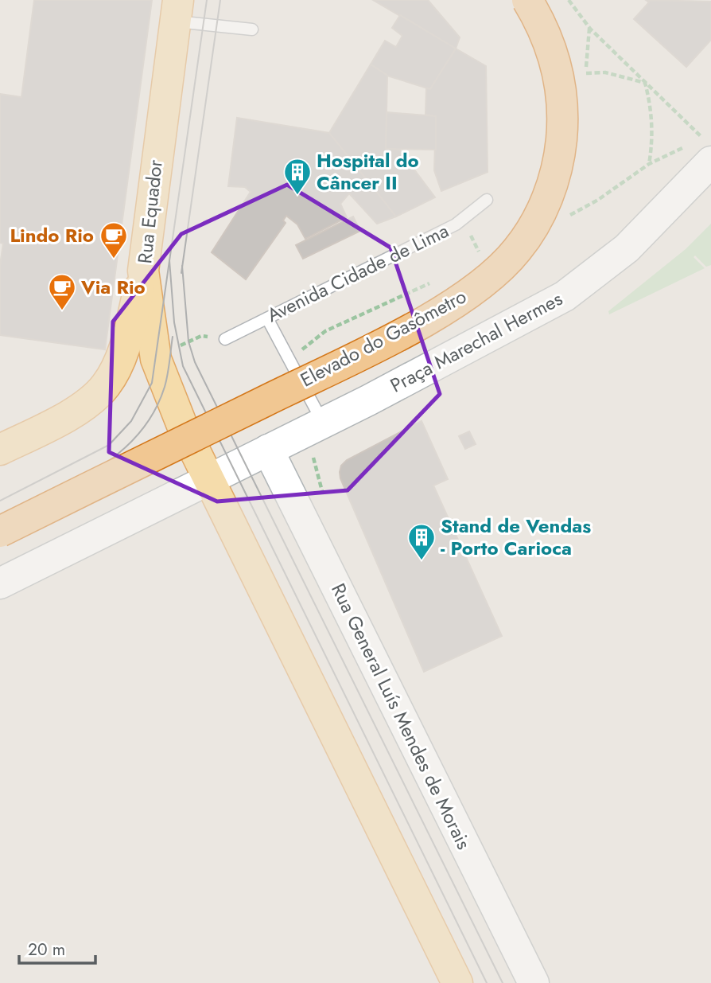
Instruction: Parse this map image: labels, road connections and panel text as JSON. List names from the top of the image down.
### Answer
{
  "streets": {
    "highway": ["Elevado do Gasômetro"],
    "main road": ["Rua Equador", "Praça Marechal Hermes", "Rua General Luís Mendes de Morais"],
    "lane": ["Avenida Cidade de Lima"]
  },
  "crossings": [
    ["Rua Equador", "Praça Marechal Hermes"],
    ["Praça Marechal Hermes", "Rua General Luís Mendes de Morais"]
  ],
  "places": {
    "building": ["Hospital do Câncer II", "Stand de Vendas - Porto Carioca"],
    "cafe": ["Lindo Rio", "Via Rio"]
  },
  "scale_bar": "20 m"
}
